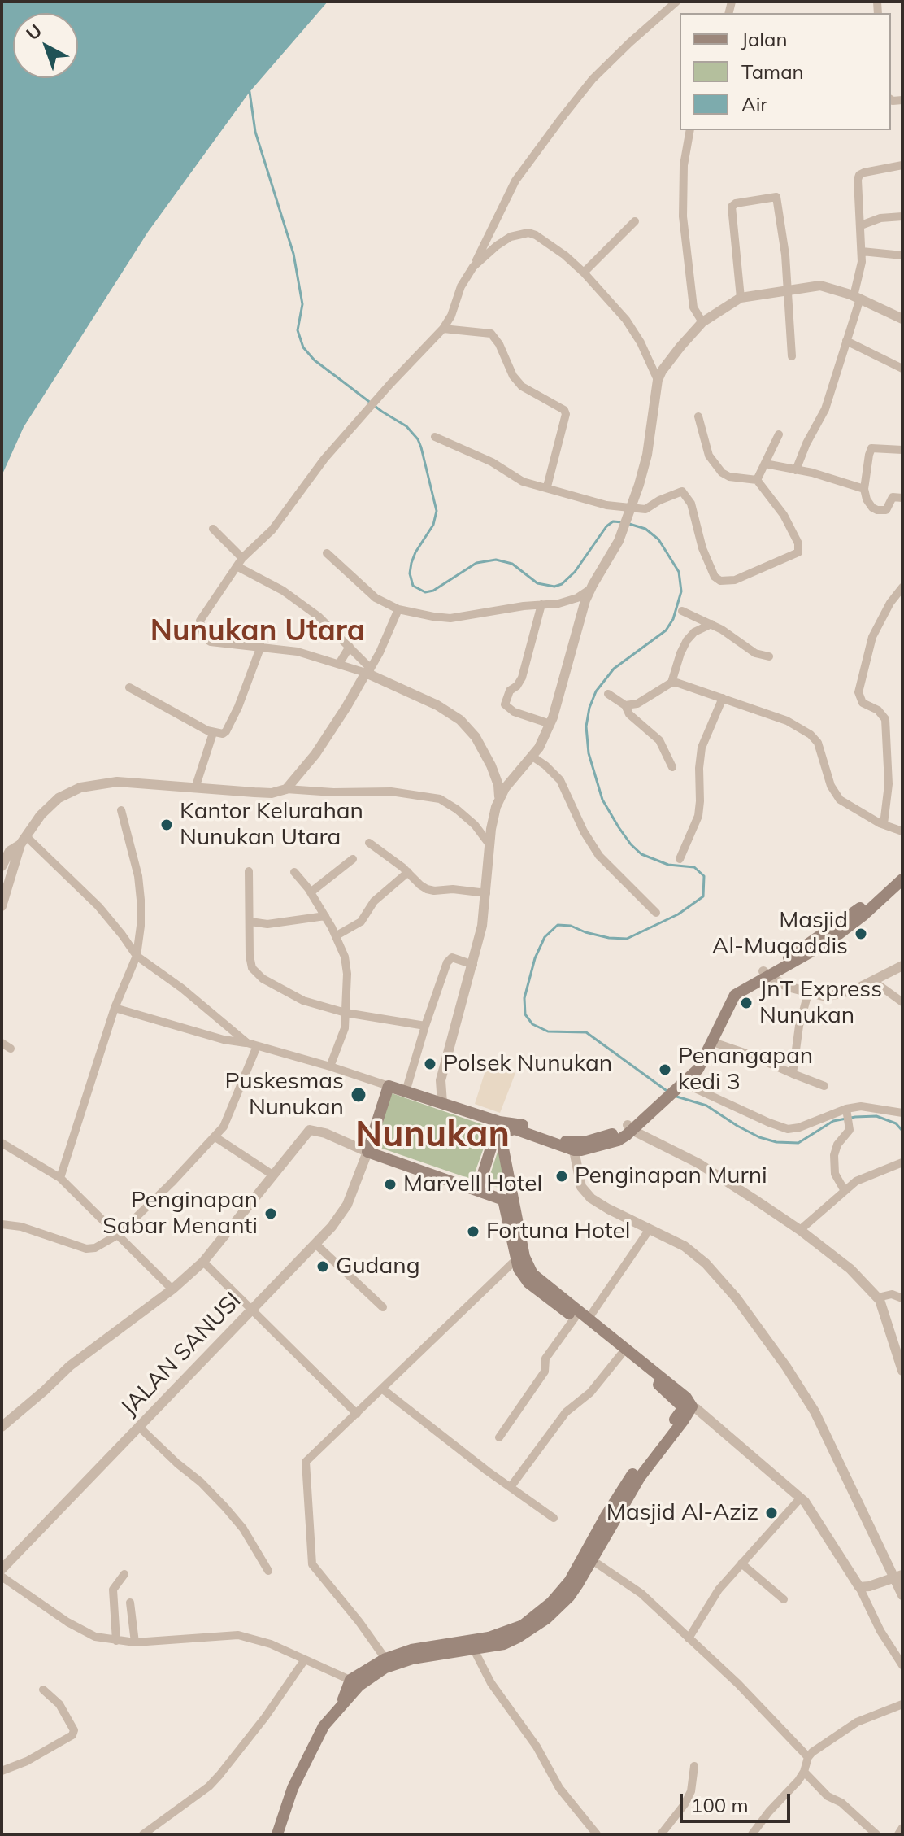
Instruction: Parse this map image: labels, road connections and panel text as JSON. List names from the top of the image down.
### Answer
{
  "streets": {
    "street": ["JALAN SANUSI"]
  },
  "districts": ["Nunukan Utara", "Nunukan"],
  "places": [
    "Kantor Kelurahan Nunukan Utara",
    "Masjid Al-Muqaddis",
    "JnT Express Nunukan",
    "Polsek Nunukan",
    "Penangapan kedi 3",
    "Puskesmas Nunukan",
    "Penginapan Murni",
    "Marvell Hotel",
    "Penginapan Sabar Menanti",
    "Fortuna Hotel",
    "Gudang",
    "Masjid Al-Aziz"
  ],
  "legend": ["Jalan", "Taman", "Air"],
  "scale_bar": "100 m",
  "north": "top left"
}
